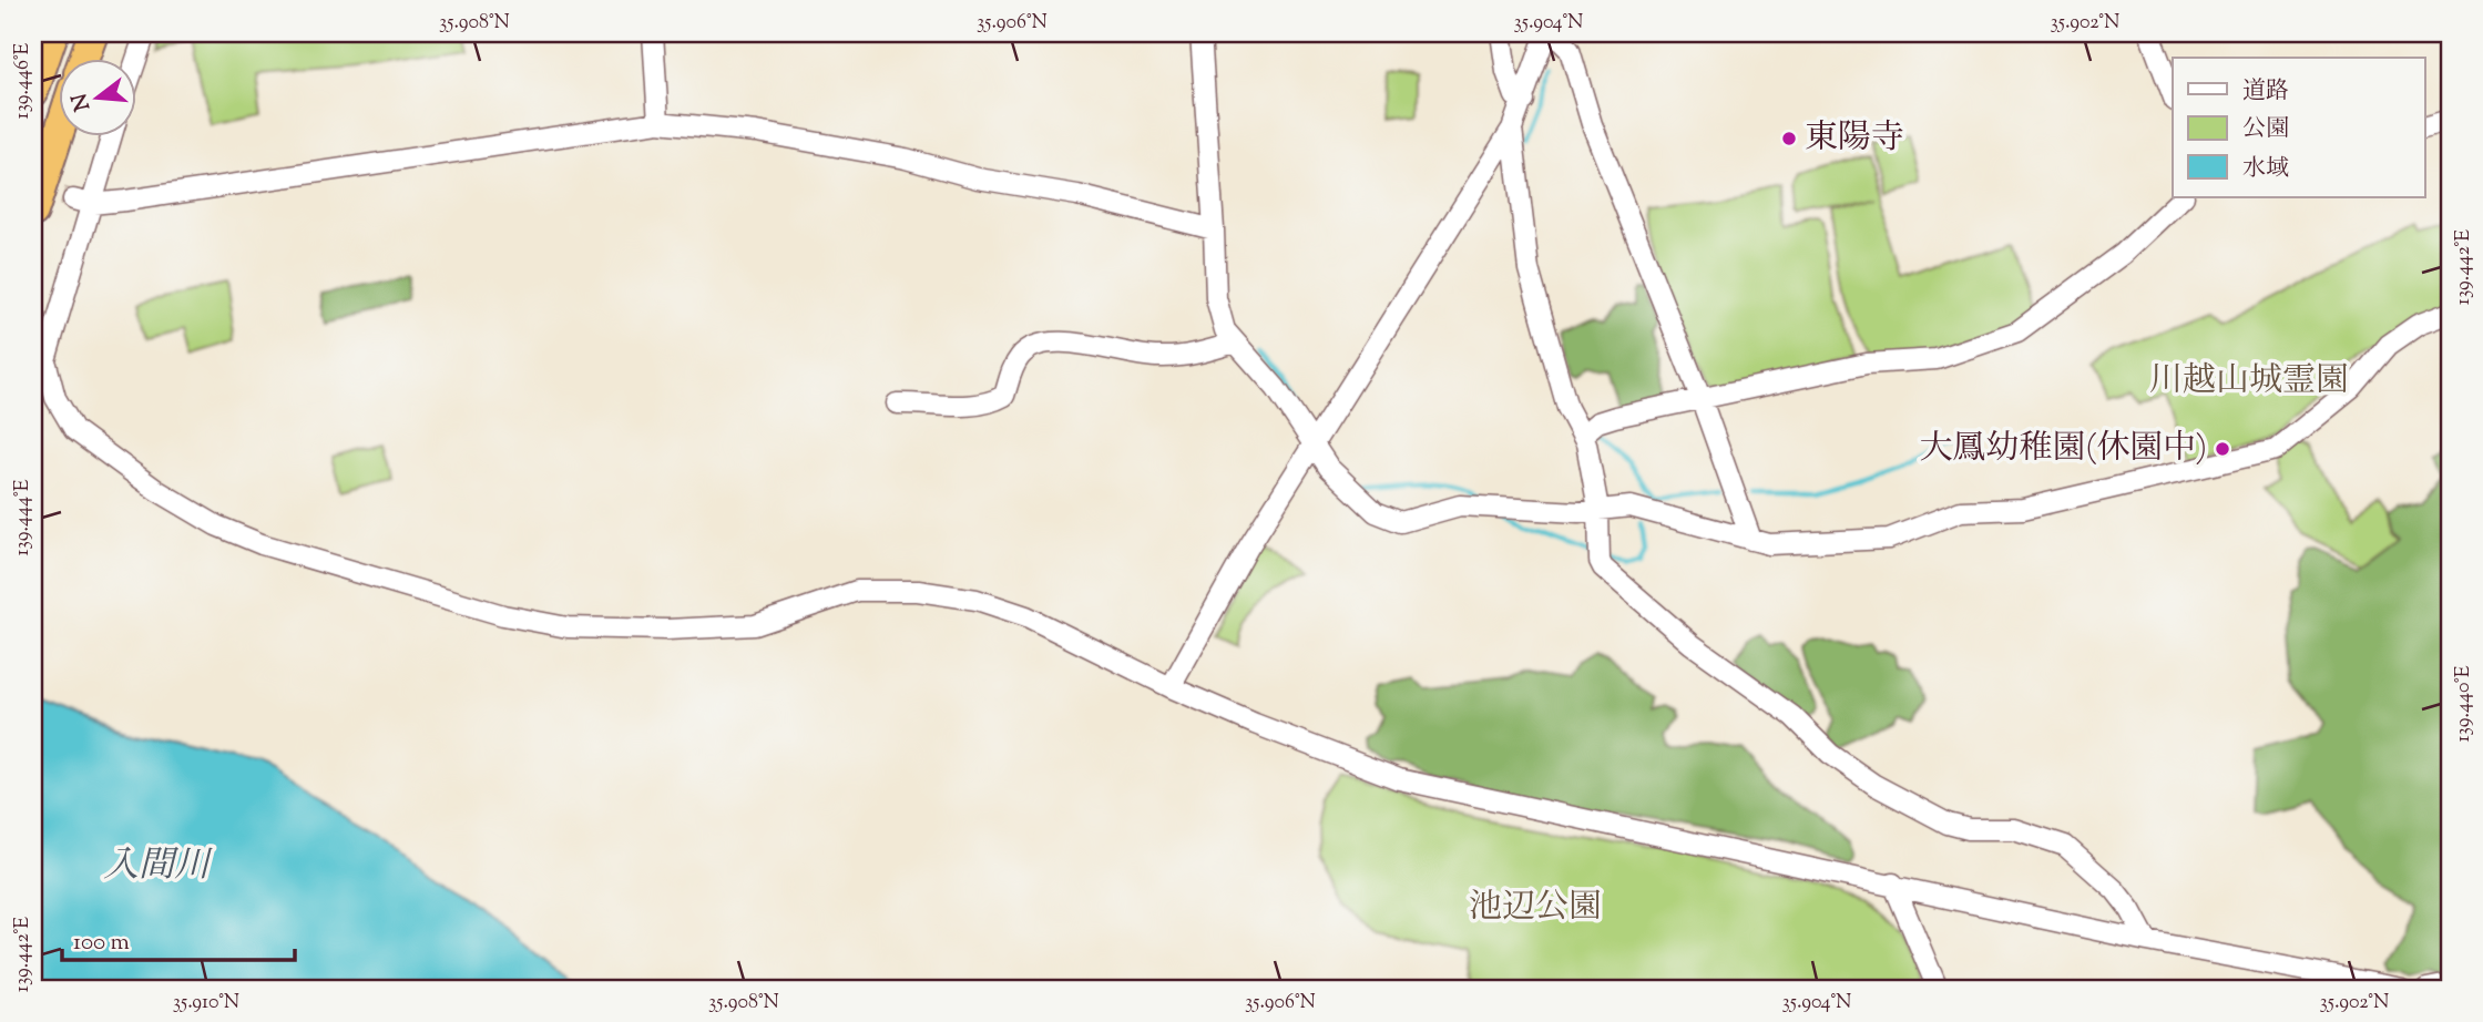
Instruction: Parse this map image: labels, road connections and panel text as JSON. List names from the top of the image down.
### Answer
{
  "water": ["入間川"],
  "parks": ["川越山城霊園", "池辺公園"],
  "places": ["東陽寺", "大鳳幼稚園(休園中)"],
  "legend": ["道路", "公園", "水域"],
  "scale_bar": "100 m",
  "north": "left",
  "coordinates": [
    "35.908°N",
    "35.906°N",
    "35.904°N",
    "35.902°N",
    "139.446°E",
    "139.442°E",
    "139.444°E",
    "139.440°E",
    "35.910°N"
  ]
}
